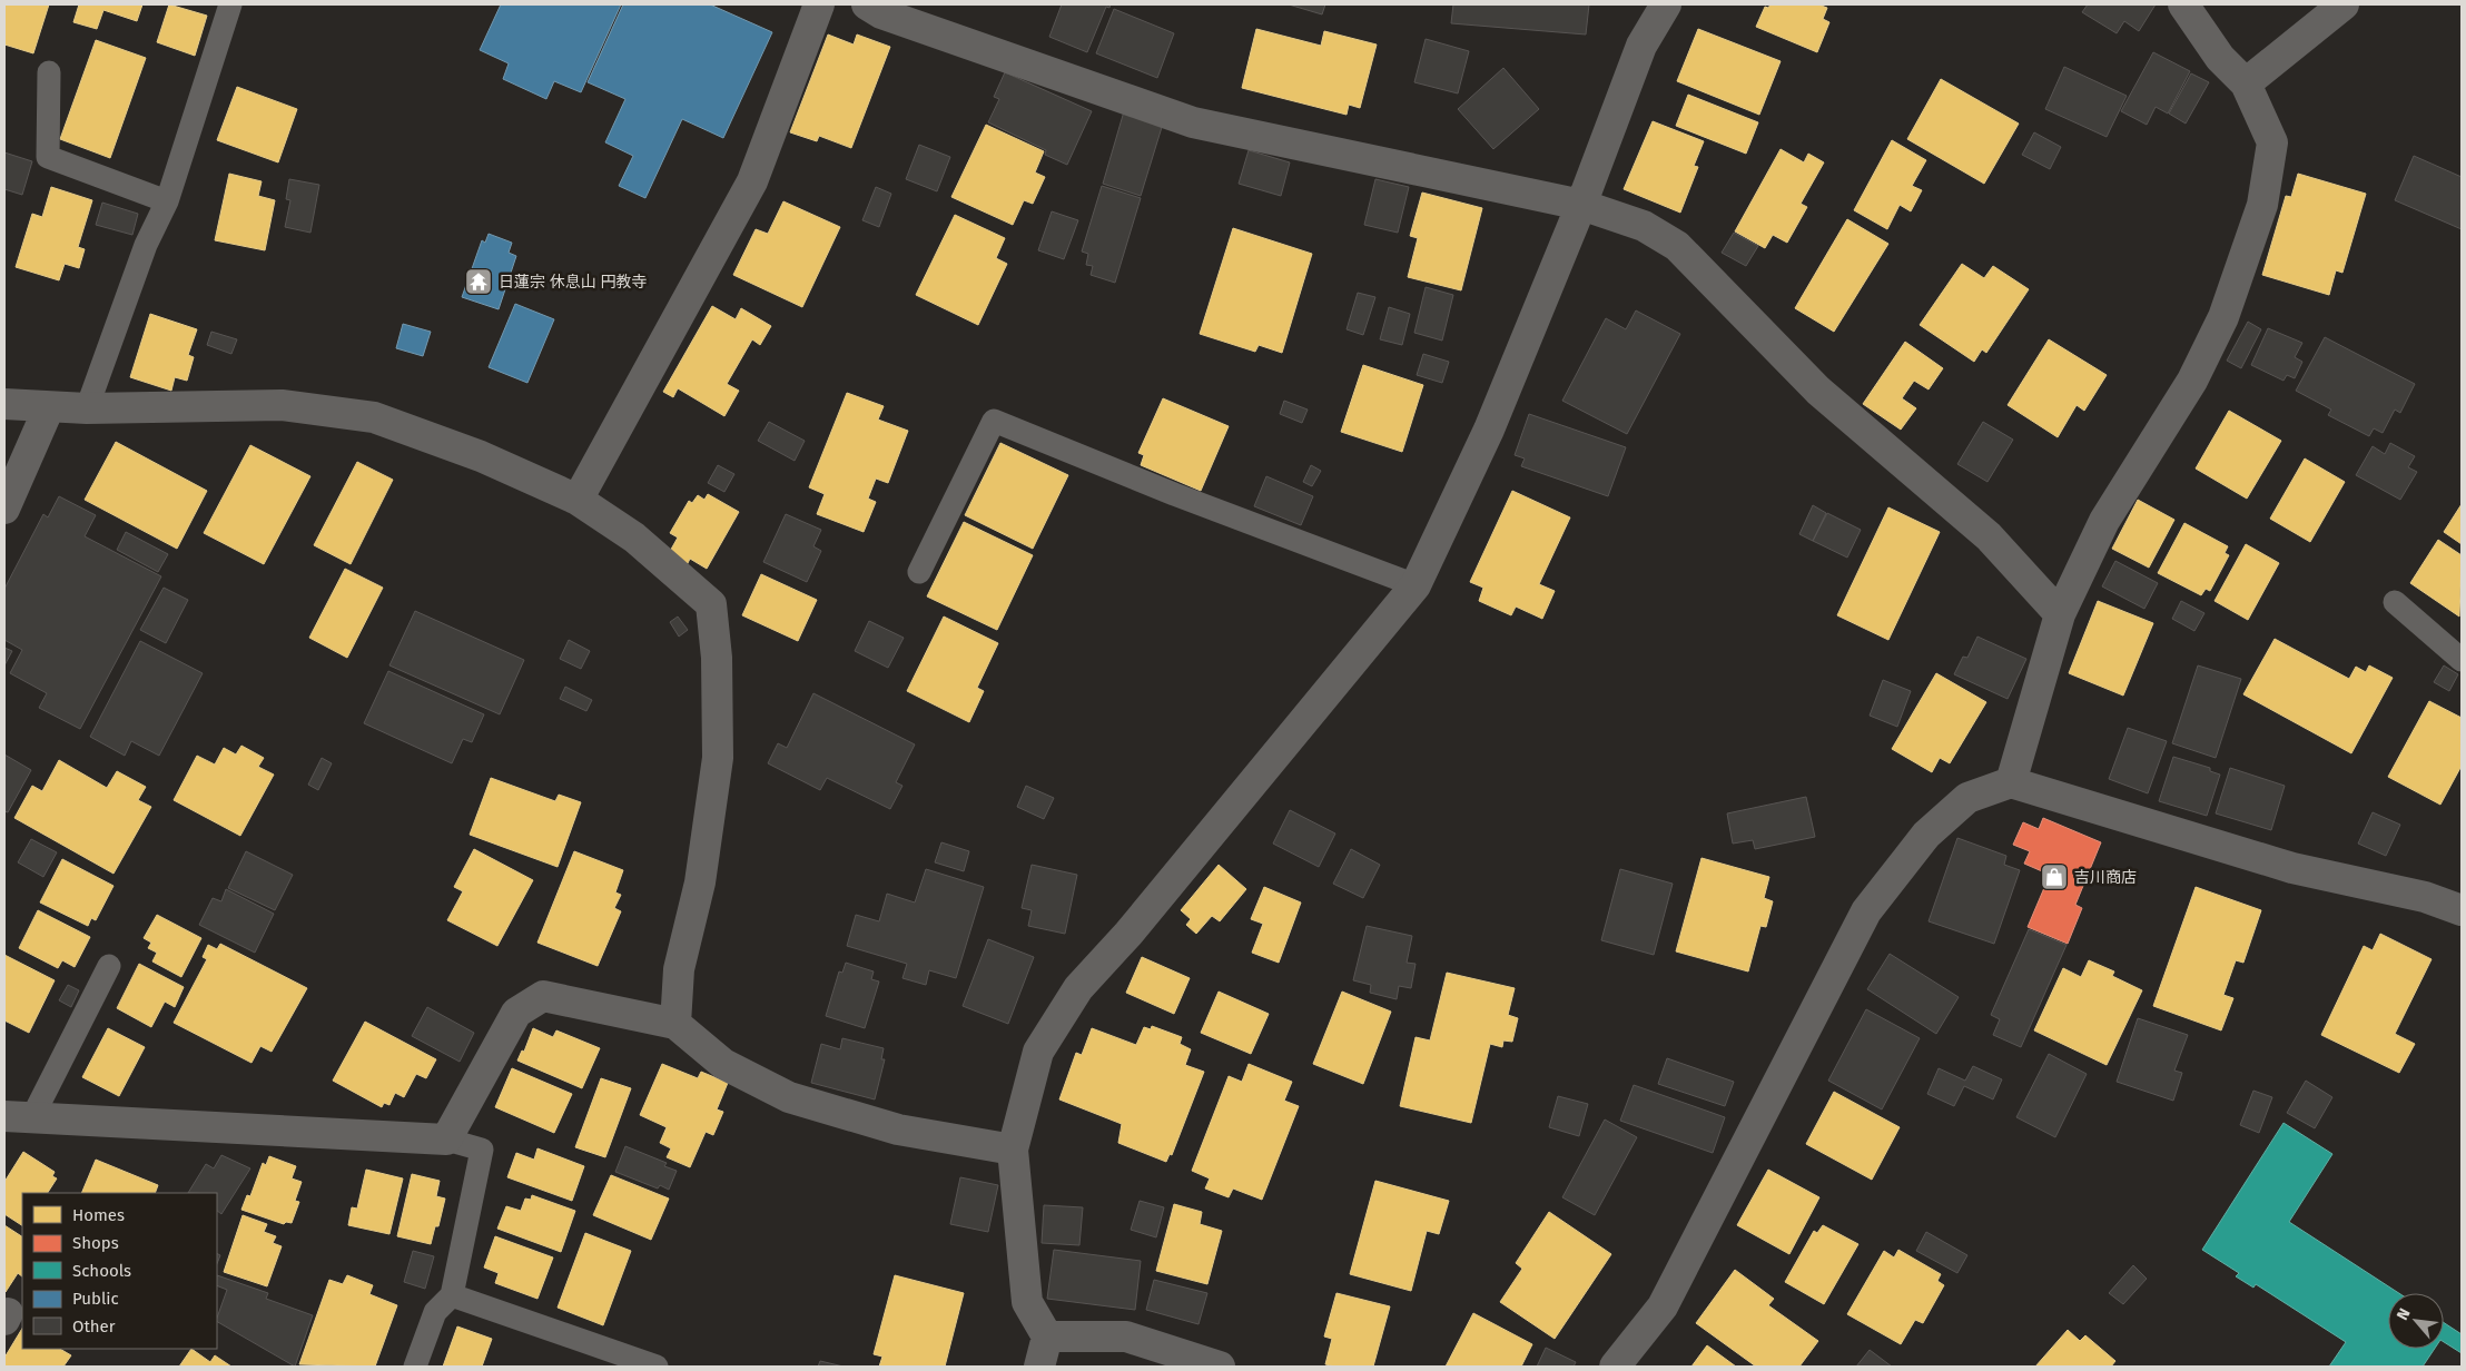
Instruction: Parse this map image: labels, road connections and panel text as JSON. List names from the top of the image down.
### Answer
{
  "places": {
    "temple": ["日蓮宗 休息山 円教寺"],
    "shop": ["吉川商店"]
  },
  "legend": [
    "Homes",
    "Shops",
    "Schools",
    "Public",
    "Other"
  ],
  "north": "top left"
}
